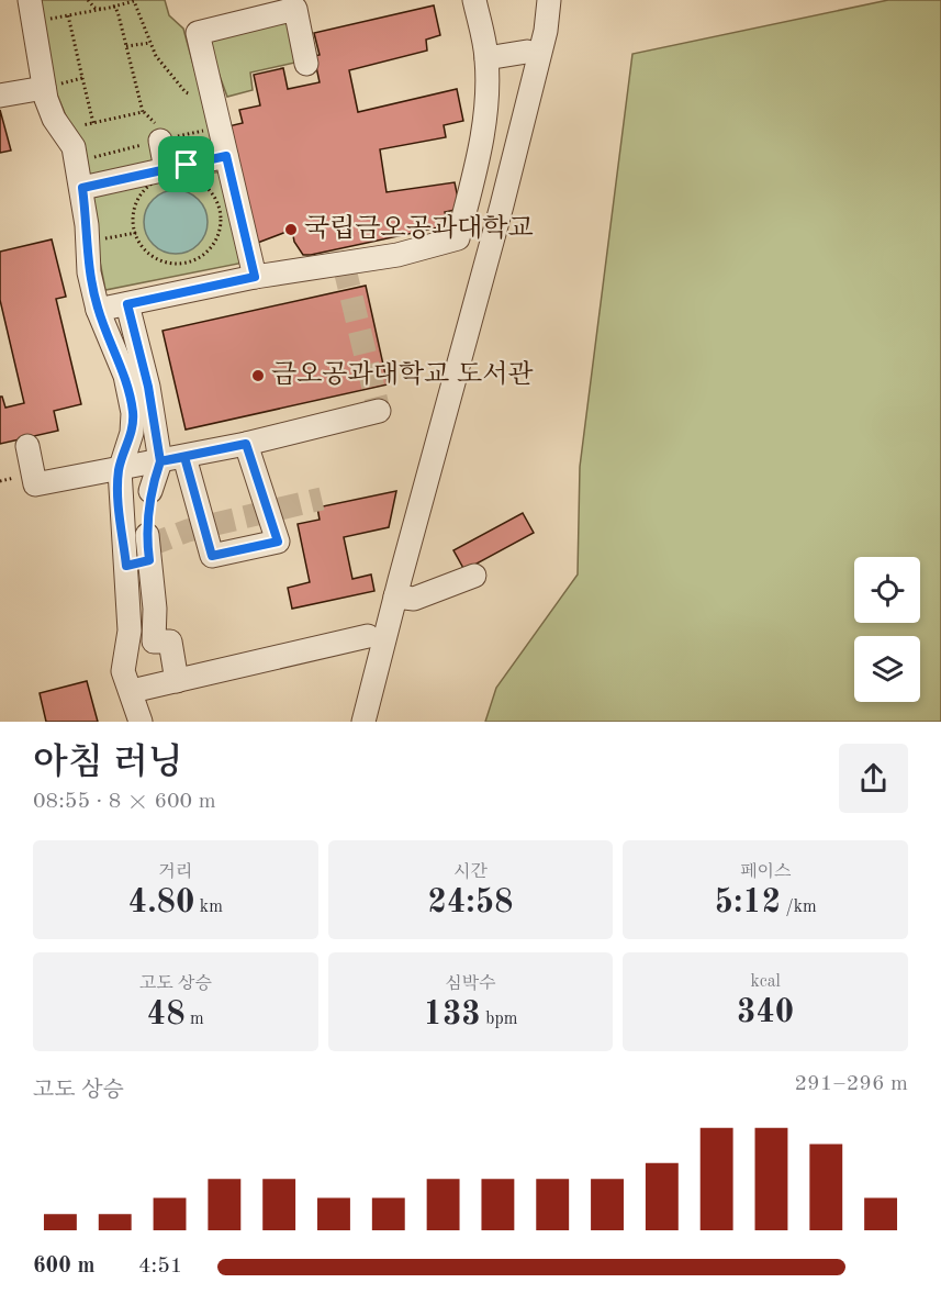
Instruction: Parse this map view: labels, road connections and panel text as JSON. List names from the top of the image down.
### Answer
{
  "places": ["국립금오공과대학교", "금오공과대학교 도서관"],
  "page": {
    "heading": ["아침 러닝", "08:55 · 8 × 600 m"],
    "stats": [
      ["거리", "4.80 km"],
      ["시간", "24:58"],
      ["페이스", "5:12 /km"],
      ["고도 상승", "48 m"],
      ["심박수", "133 bpm"],
      ["kcal", "340"]
    ],
    "chart": ["고도 상승", "291–296 m"],
    "list": [
      {
        "name": "600 m",
        "note": "4:51"
      }
    ]
  }
}
